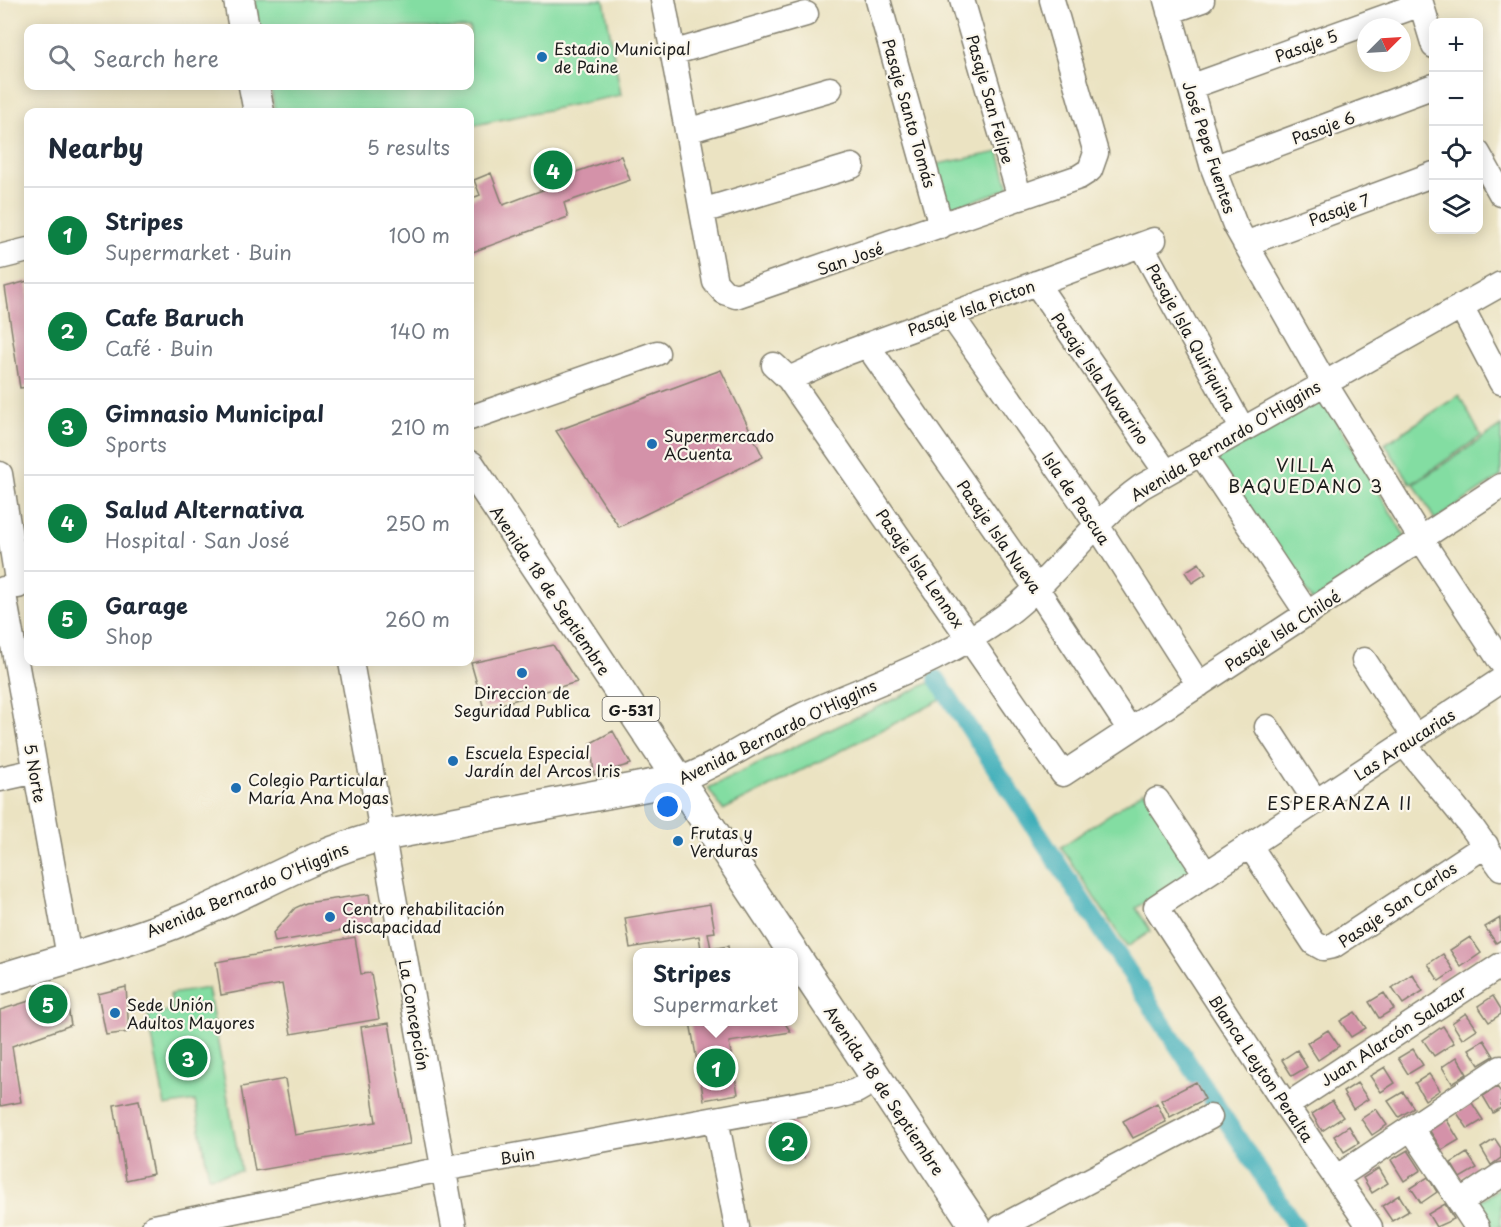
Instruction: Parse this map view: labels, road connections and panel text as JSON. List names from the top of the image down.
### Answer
{
  "streets": {
    "main road": ["Avenida Bernardo O'Higgins", "Avenida 18 de Septiembre", "G-531"],
    "street": [
      "Pasaje 5",
      "Pasaje San Felipe",
      "Pasaje Santo Tomás",
      "Pasaje 6",
      "José Pepe Fuentes",
      "Pasaje 7",
      "San José",
      "Pasaje Isla Picton",
      "Pasaje Isla Quiriquina",
      "Pasaje Isla Navarino",
      "Isla de Pascua",
      "Pasaje Isla Nueva",
      "Pasaje Isla Lennox",
      "Pasaje Isla Chiloé",
      "Las Araucarias",
      "5 Norte",
      "Pasaje San Carlos",
      "La Concepción",
      "Juan Alarcón Salazar",
      "Blanca Leyton Peralta",
      "Buin"
    ]
  },
  "crossings": [
    ["Pasaje 5", "José Pepe Fuentes"],
    ["Pasaje San Felipe", "San José"],
    ["Pasaje Santo Tomás", "San José"],
    ["Pasaje 6", "José Pepe Fuentes"],
    ["José Pepe Fuentes", "Pasaje 7"],
    ["José Pepe Fuentes", "Avenida Bernardo O'Higgins"],
    ["José Pepe Fuentes", "Pasaje Isla Chiloé"],
    ["Pasaje Isla Picton", "Pasaje Isla Quiriquina"],
    ["Pasaje Isla Picton", "Pasaje Isla Navarino"],
    ["Pasaje Isla Picton", "Isla de Pascua"],
    ["Pasaje Isla Picton", "Pasaje Isla Nueva"],
    ["Pasaje Isla Picton", "Pasaje Isla Lennox"],
    ["Pasaje Isla Quiriquina", "Avenida Bernardo O'Higgins"],
    ["Pasaje Isla Navarino", "Avenida Bernardo O'Higgins"],
    ["Avenida Bernardo O'Higgins", "Isla de Pascua"],
    ["Avenida Bernardo O'Higgins", "Pasaje Isla Nueva"],
    ["Avenida Bernardo O'Higgins", "Pasaje Isla Lennox"],
    ["Avenida Bernardo O'Higgins", "Avenida 18 de Septiembre"],
    ["Avenida Bernardo O'Higgins", "5 Norte"],
    ["Avenida Bernardo O'Higgins", "La Concepción"],
    ["Isla de Pascua", "Pasaje Isla Chiloé"],
    ["Pasaje Isla Nueva", "Pasaje Isla Chiloé"],
    ["Pasaje Isla Lennox", "Pasaje Isla Chiloé"],
    ["Avenida 18 de Septiembre", "Buin"],
    ["Las Araucarias", "Pasaje San Carlos"],
    ["Las Araucarias", "Blanca Leyton Peralta"],
    ["La Concepción", "Buin"],
    ["Juan Alarcón Salazar", "Blanca Leyton Peralta"]
  ],
  "districts": ["VILLA BAQUEDANO 3", "ESPERANZA II"],
  "places": [
    "Estadio Municipal de Paine",
    "Supermercado ACuenta",
    "Direccion de Seguridad Publica",
    "Escuela Especial Jardín del Arcos Iris",
    "Colegio Particular María Ana Mogas",
    "Frutas y Verduras",
    "Centro rehabilitación discapacidad",
    "Sede Unión Adultos Mayores"
  ],
  "north": "top right",
  "page": {
    "map_buttons": ["+", "−"],
    "search": "Search here",
    "heading": ["Nearby", "5 results"],
    "pins": [
      "4",
      "5",
      "3",
      "1",
      "2"
    ],
    "list": [
      {
        "mark": "1",
        "name": "Stripes",
        "note": "Supermarket · Buin",
        "value": "100 m"
      },
      {
        "mark": "2",
        "name": "Cafe Baruch",
        "note": "Café · Buin",
        "value": "140 m"
      },
      {
        "mark": "3",
        "name": "Gimnasio Municipal",
        "note": "Sports",
        "value": "210 m"
      },
      {
        "mark": "4",
        "name": "Salud Alternativa",
        "note": "Hospital · San José",
        "value": "250 m"
      },
      {
        "mark": "5",
        "name": "Garage",
        "note": "Shop",
        "value": "260 m"
      }
    ],
    "popup": ["Stripes", "Supermarket"]
  }
}
